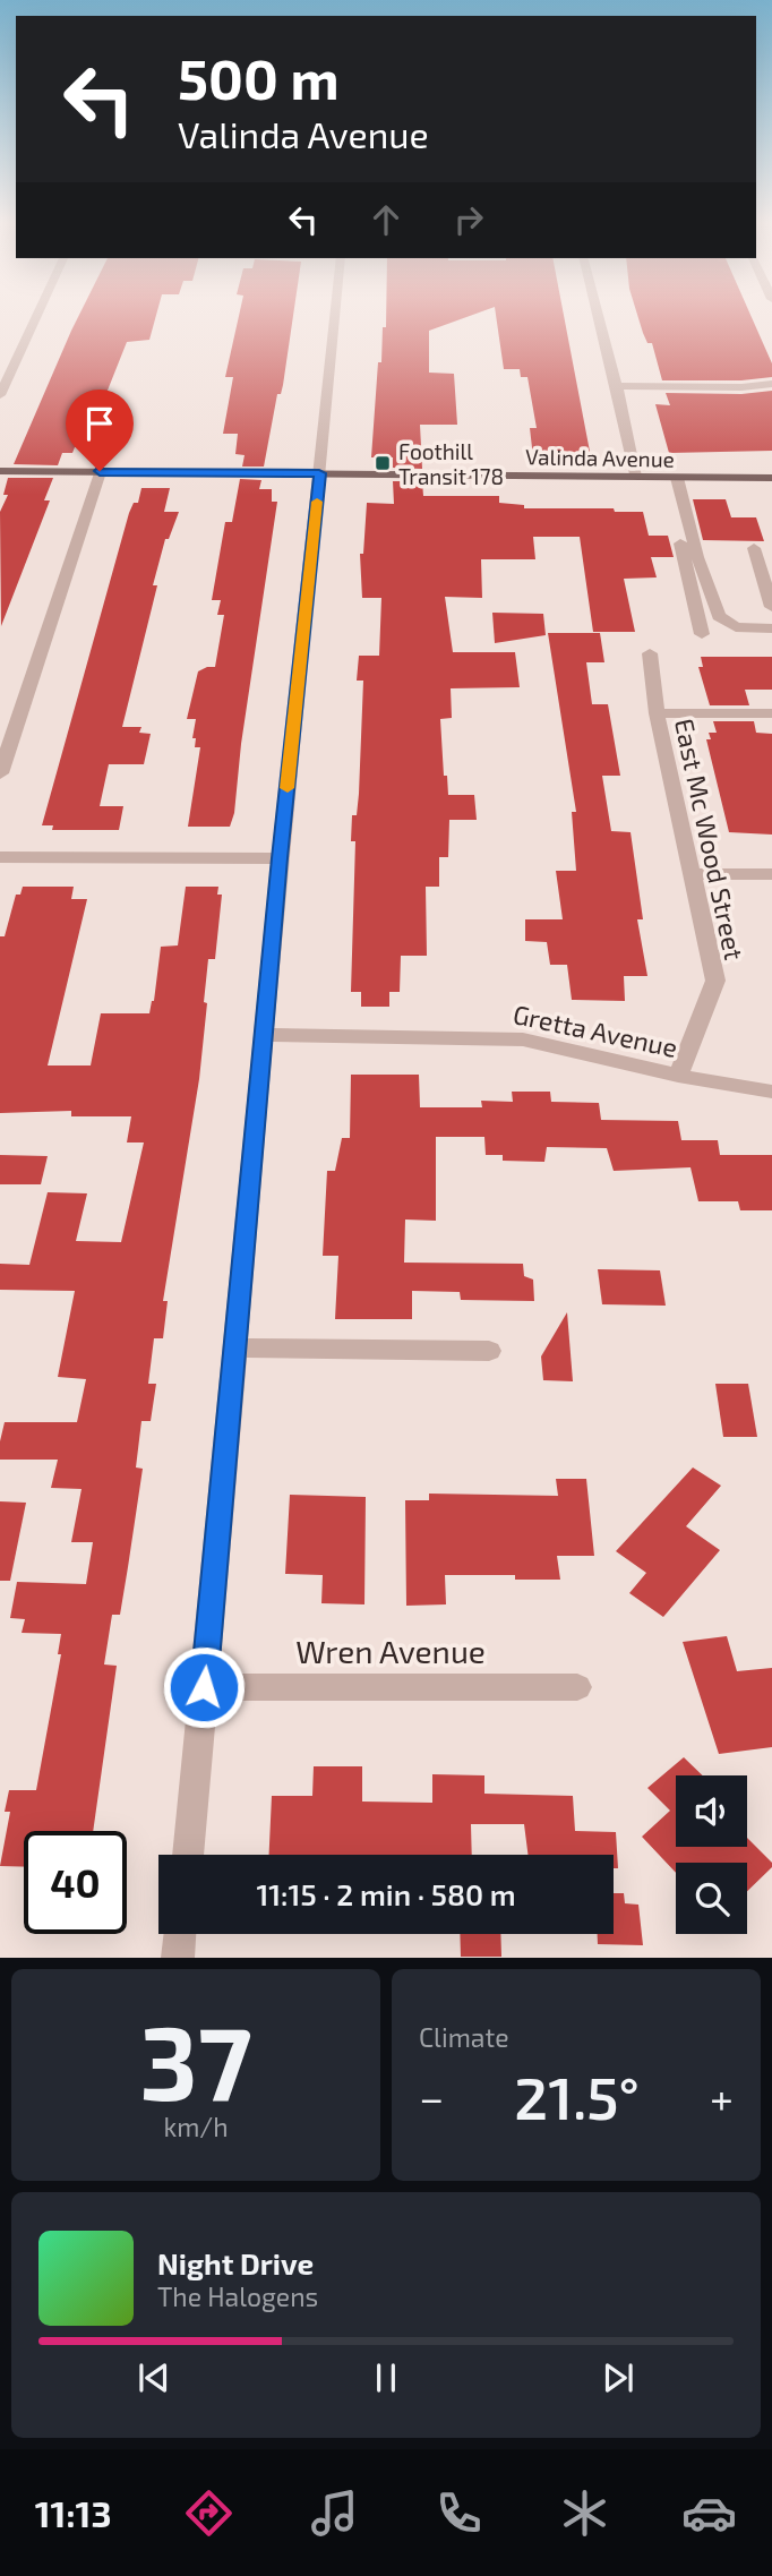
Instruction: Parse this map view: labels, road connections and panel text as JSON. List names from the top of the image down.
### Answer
{
  "streets": {
    "main road": ["Valinda Avenue"],
    "street": ["East Mc Wood Street", "Gretta Avenue", "Wren Avenue"]
  },
  "crossings": [
    ["East Mc Wood Street", "Gretta Avenue"]
  ],
  "places": {
    "transit": ["Foothill Transit 178"]
  },
  "page": {
    "turn": ["500 m", "Valinda Avenue"],
    "limit": "40",
    "trip": "11:15 · 2 min · 580 m",
    "tile": [
      ["37", "km/h"],
      "Climate"
    ],
    "heat": ["−", "21.5°", "+"],
    "song": ["Night Drive", "The Halogens"],
    "tabs": "11:13"
  }
}
